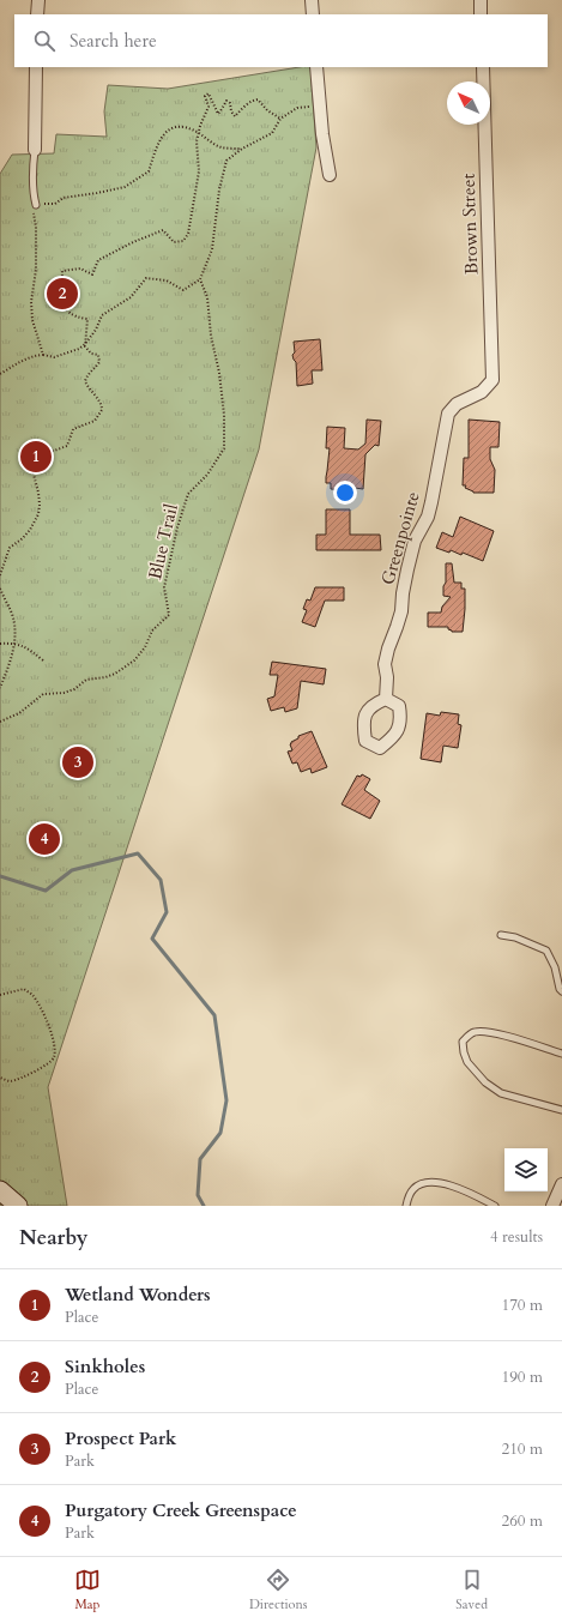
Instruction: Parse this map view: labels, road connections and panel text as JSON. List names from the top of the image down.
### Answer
{
  "streets": {
    "street": ["Brown Street", "Greenpointe"],
    "path": ["Blue Trail"]
  },
  "crossings": [
    ["Brown Street", "Greenpointe"]
  ],
  "north": "top left",
  "page": {
    "search": "Search here",
    "pins": [
      "2",
      "1",
      "3",
      "4"
    ],
    "heading": ["Nearby", "4 results"],
    "list": [
      {
        "mark": "1",
        "name": "Wetland Wonders",
        "note": "Place",
        "value": "170 m"
      },
      {
        "mark": "2",
        "name": "Sinkholes",
        "note": "Place",
        "value": "190 m"
      },
      {
        "mark": "3",
        "name": "Prospect Park",
        "note": "Park",
        "value": "210 m"
      },
      {
        "mark": "4",
        "name": "Purgatory Creek Greenspace",
        "note": "Park",
        "value": "260 m"
      }
    ],
    "nav": ["Map", "Directions", "Saved"]
  }
}
